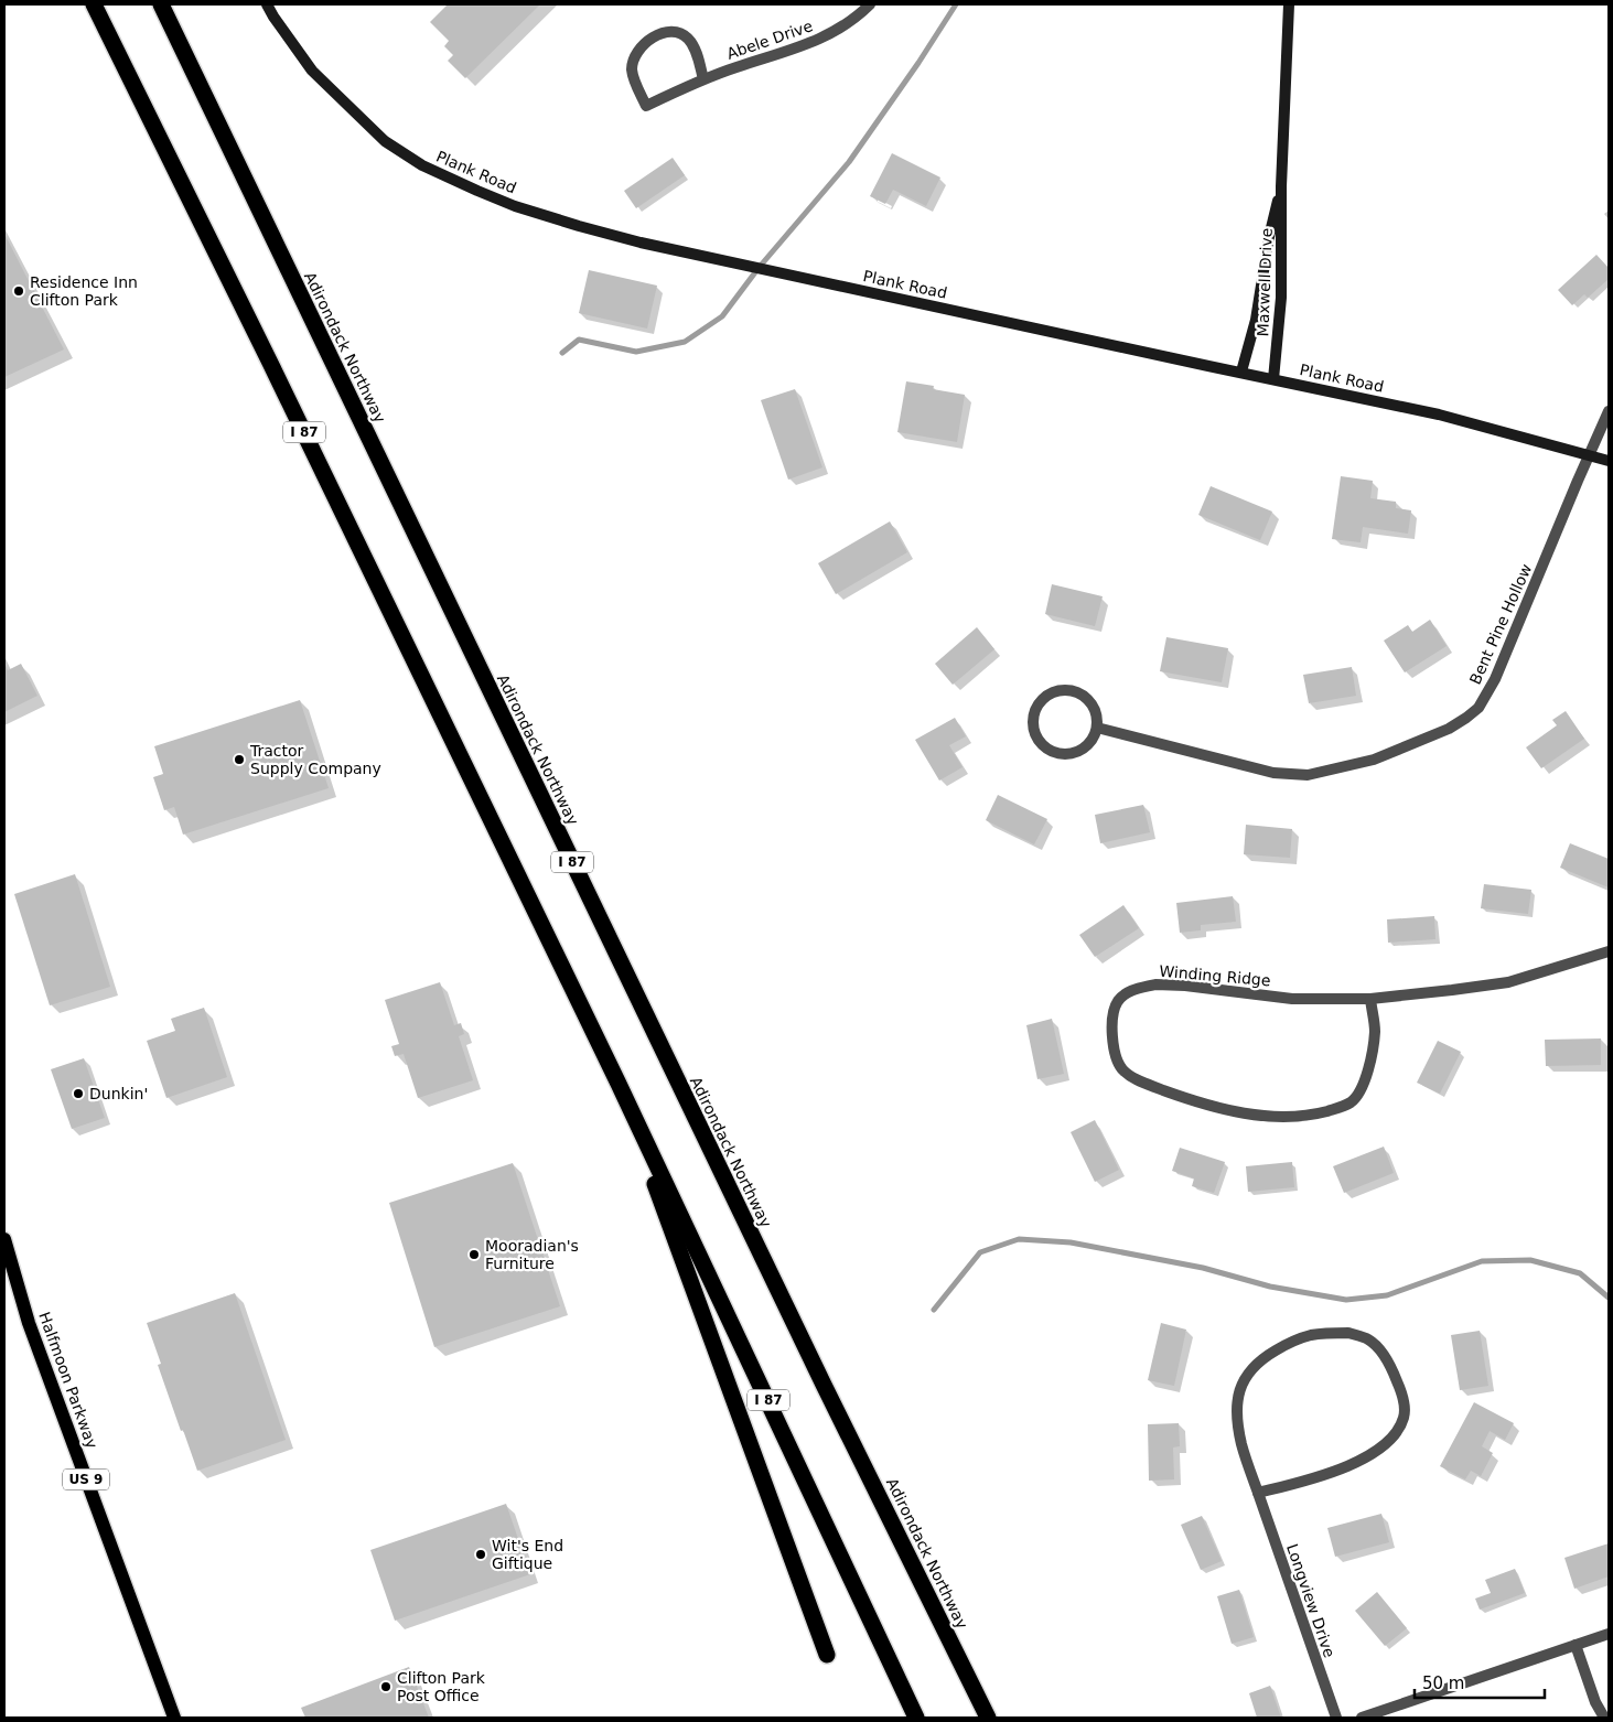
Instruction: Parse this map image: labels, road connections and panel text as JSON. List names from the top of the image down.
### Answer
{
  "streets": {
    "highway": ["Adirondack Northway", "I 87"],
    "main road": ["Halfmoon Parkway", "US 9"],
    "street": [
      "Abele Drive",
      "Plank Road",
      "Maxwell Drive",
      "Bent Pine Hollow",
      "Winding Ridge",
      "Longview Drive"
    ]
  },
  "crossings": [
    ["Plank Road", "Maxwell Drive"],
    ["Plank Road", "Bent Pine Hollow"]
  ],
  "places": [
    "Residence Inn Clifton Park",
    "Tractor Supply Company",
    "Dunkin'",
    "Mooradian's Furniture",
    "Wit's End Giftique",
    "Clifton Park Post Office"
  ],
  "scale_bar": "50 m"
}
